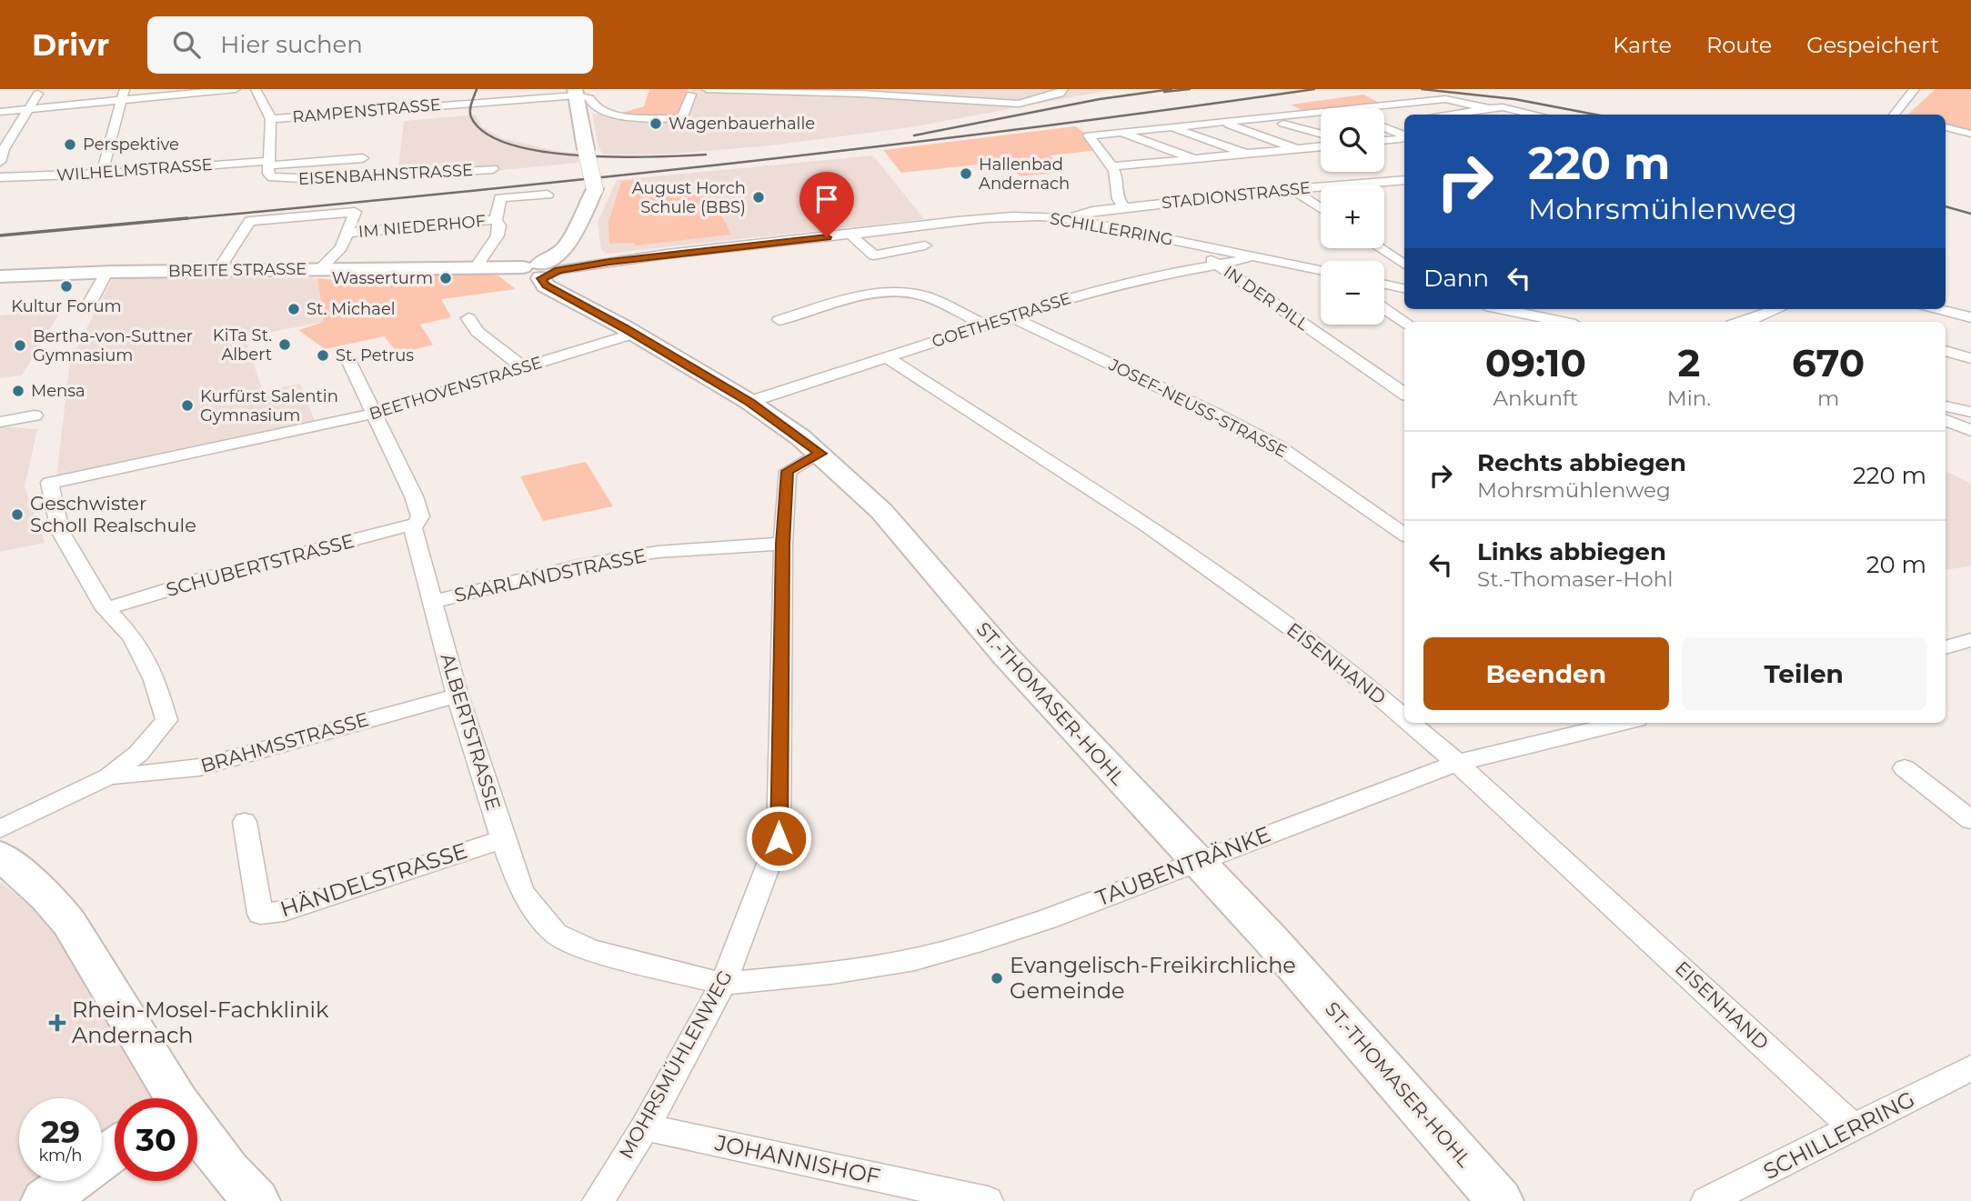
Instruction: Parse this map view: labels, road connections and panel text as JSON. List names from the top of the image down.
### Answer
{
  "streets": {
    "street": [
      "RAMPENSTRASSE",
      "WILHELMSTRASSE",
      "EISENBAHNSTRASSE",
      "STADIONSTRASSE",
      "IM NIEDERHOF",
      "SCHILLERRING",
      "BREITE STRASSE",
      "IN DER PILL",
      "GOETHESTRASSE",
      "BEETHOVENSTRASSE",
      "JOSEF-NEUSS-STRASSE",
      "SCHUBERTSTRASSE",
      "SAARLANDSTRASSE",
      "EISENHAND",
      "ST.-THOMASER-HOHL",
      "ALBERTSTRASSE",
      "BRAHMSSTRASSE",
      "TAUBENTRÄNKE",
      "HÄNDELSTRASSE",
      "MOHRSMÜHLENWEG",
      "JOHANNISHOF"
    ]
  },
  "crossings": [
    ["WILHELMSTRASSE", "EISENBAHNSTRASSE"],
    ["STADIONSTRASSE", "SCHILLERRING"],
    ["IM NIEDERHOF", "BREITE STRASSE"],
    ["SCHILLERRING", "BREITE STRASSE"],
    ["SCHILLERRING", "IN DER PILL"],
    ["SCHILLERRING", "GOETHESTRASSE"],
    ["SCHILLERRING", "EISENHAND"],
    ["SCHILLERRING", "ST.-THOMASER-HOHL"],
    ["BREITE STRASSE", "ST.-THOMASER-HOHL"],
    ["IN DER PILL", "GOETHESTRASSE"],
    ["GOETHESTRASSE", "JOSEF-NEUSS-STRASSE"],
    ["GOETHESTRASSE", "EISENHAND"],
    ["GOETHESTRASSE", "ST.-THOMASER-HOHL"],
    ["BEETHOVENSTRASSE", "SCHUBERTSTRASSE"],
    ["BEETHOVENSTRASSE", "ST.-THOMASER-HOHL"],
    ["BEETHOVENSTRASSE", "ALBERTSTRASSE"],
    ["SCHUBERTSTRASSE", "ALBERTSTRASSE"],
    ["SAARLANDSTRASSE", "ALBERTSTRASSE"],
    ["SAARLANDSTRASSE", "MOHRSMÜHLENWEG"],
    ["EISENHAND", "TAUBENTRÄNKE"],
    ["ST.-THOMASER-HOHL", "TAUBENTRÄNKE"],
    ["ST.-THOMASER-HOHL", "MOHRSMÜHLENWEG"],
    ["ALBERTSTRASSE", "BRAHMSSTRASSE"],
    ["ALBERTSTRASSE", "TAUBENTRÄNKE"],
    ["ALBERTSTRASSE", "HÄNDELSTRASSE"],
    ["ALBERTSTRASSE", "MOHRSMÜHLENWEG"],
    ["TAUBENTRÄNKE", "MOHRSMÜHLENWEG"],
    ["MOHRSMÜHLENWEG", "JOHANNISHOF"]
  ],
  "places": {
    "other": [
      "Wagenbauerhalle",
      "Perspektive",
      "Hallenbad Andernach",
      "August Horch Schule (BBS)",
      "Wasserturm",
      "Kultur Forum",
      "St. Michael",
      "KiTa St. Albert",
      "Bertha-von-Suttner Gymnasium",
      "St. Petrus",
      "Mensa",
      "Kurfürst Salentin Gymnasium",
      "Geschwister Scholl Realschule",
      "Evangelisch-Freikirchliche Gemeinde"
    ],
    "health": ["Rhein-Mosel-Fachklinik Andernach"]
  },
  "page": {
    "header": "Drivr",
    "search": "Hier suchen",
    "nav": ["Karte", "Route", "Gespeichert"],
    "map_buttons": ["+", "−"],
    "turn": ["220 m", "Mohrsmühlenweg"],
    "then": "Dann",
    "eta": [
      "09:10",
      "Ankunft",
      "2",
      "Min.",
      "670",
      "m"
    ],
    "list": [
      {
        "name": "Rechts abbiegen",
        "note": "Mohrsmühlenweg",
        "value": "220 m"
      },
      {
        "name": "Links abbiegen",
        "note": "St.-Thomaser-Hohl",
        "value": "20 m"
      }
    ],
    "buttons": ["Beenden", "Teilen"],
    "speed": "29 km/h",
    "limit": "30"
  }
}
